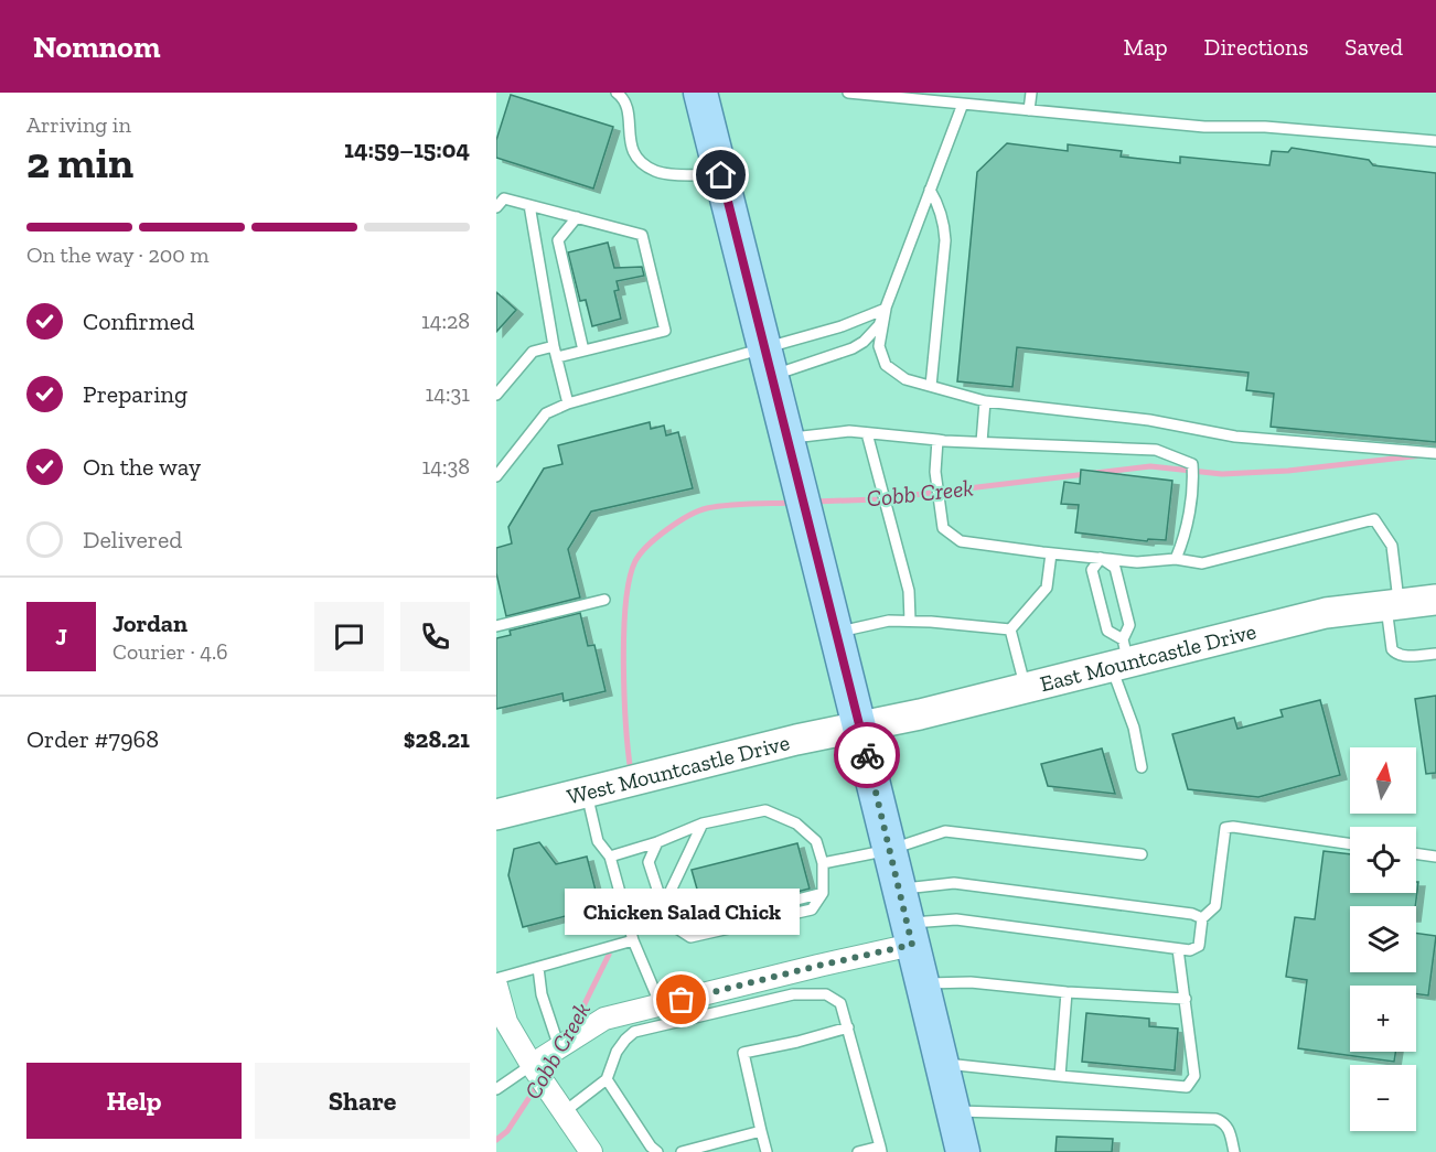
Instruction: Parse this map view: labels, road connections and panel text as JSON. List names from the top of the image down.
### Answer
{
  "streets": {
    "street": ["East Mountcastle Drive", "West Mountcastle Drive"]
  },
  "crossings": [
    ["East Mountcastle Drive", "West Mountcastle Drive"]
  ],
  "water": ["Cobb Creek"],
  "places": ["Chicken Salad Chick"],
  "north": "top",
  "page": {
    "header": "Nomnom",
    "nav": ["Map", "Directions", "Saved"],
    "heading": ["2 min", "Arriving in", "14:59–15:04"],
    "panel": [
      "Jordan",
      "Courier · 4.6",
      "Order #7968",
      "$28.21"
    ],
    "bar": "On the way · 200 m",
    "list": [
      ["Confirmed", "14:28"],
      ["Preparing", "14:31"],
      ["On the way", "14:38"],
      "Delivered"
    ],
    "round": "J",
    "map_buttons": ["+", "−"],
    "bubble": "Chicken Salad Chick",
    "buttons": ["Help", "Share"]
  }
}
